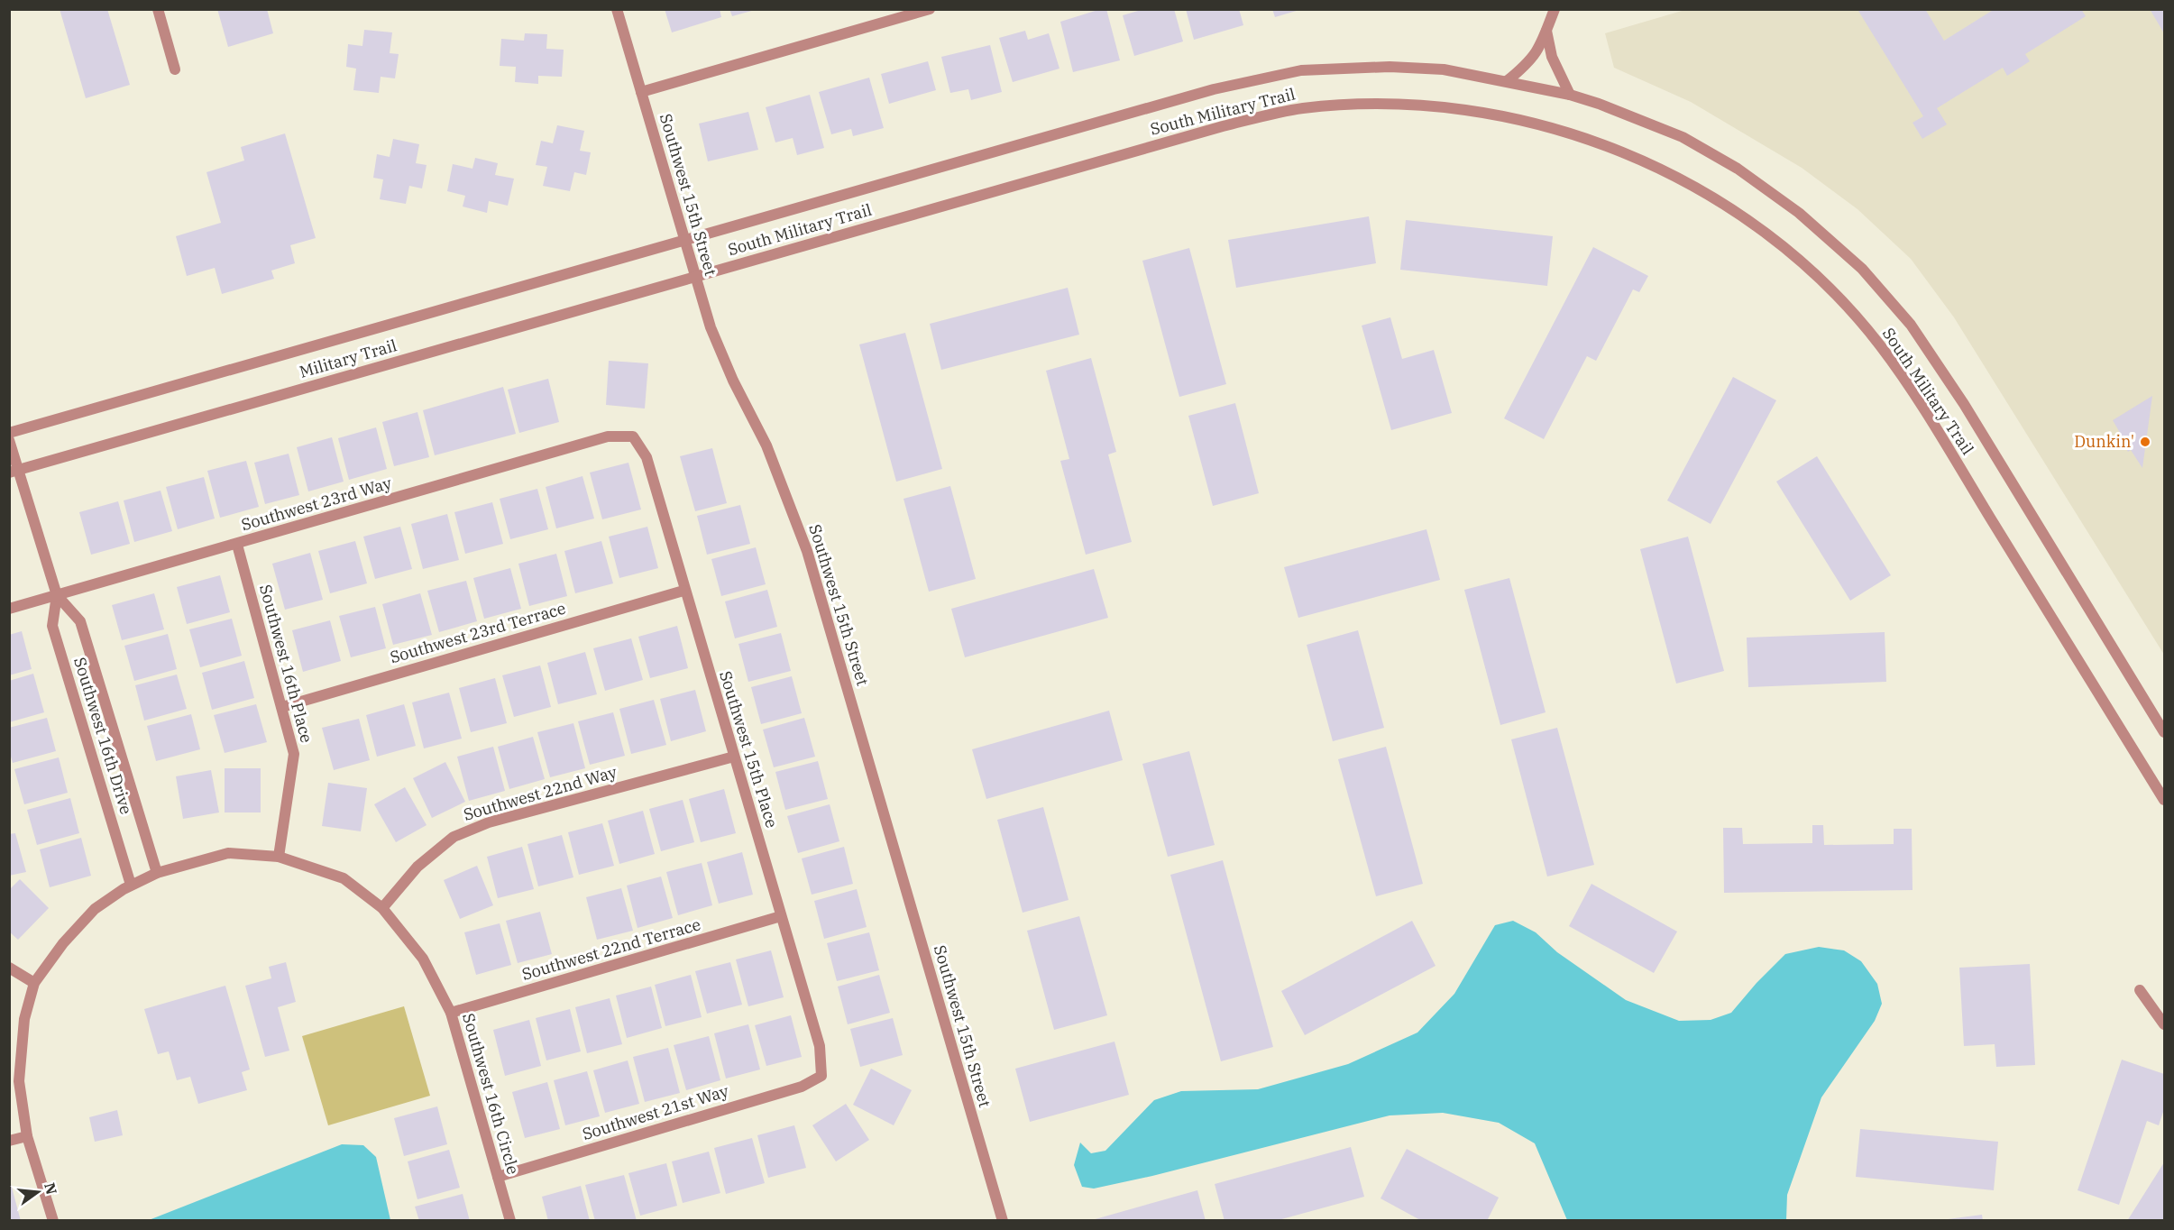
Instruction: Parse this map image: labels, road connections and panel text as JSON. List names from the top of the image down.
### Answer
{
  "streets": {
    "street": [
      "South Military Trail",
      "Southwest 15th Street",
      "Military Trail",
      "Southwest 23rd Way",
      "Southwest 23rd Terrace",
      "Southwest 16th Place",
      "Southwest 16th Drive",
      "Southwest 15th Place",
      "Southwest 22nd Way",
      "Southwest 22nd Terrace",
      "Southwest 16th Circle",
      "Southwest 21st Way"
    ]
  },
  "crossings": [
    ["South Military Trail", "Southwest 15th Street"],
    ["South Military Trail", "Military Trail"],
    ["Southwest 15th Street", "Military Trail"],
    ["Military Trail", "Southwest 16th Drive"],
    ["Southwest 23rd Way", "Southwest 16th Place"],
    ["Southwest 23rd Way", "Southwest 16th Drive"],
    ["Southwest 23rd Way", "Southwest 15th Place"],
    ["Southwest 23rd Terrace", "Southwest 16th Place"],
    ["Southwest 23rd Terrace", "Southwest 15th Place"],
    ["Southwest 16th Place", "Southwest 16th Circle"],
    ["Southwest 16th Drive", "Southwest 16th Circle"],
    ["Southwest 15th Place", "Southwest 22nd Way"],
    ["Southwest 15th Place", "Southwest 22nd Terrace"],
    ["Southwest 15th Place", "Southwest 21st Way"],
    ["Southwest 22nd Way", "Southwest 16th Circle"],
    ["Southwest 22nd Terrace", "Southwest 16th Circle"],
    ["Southwest 16th Circle", "Southwest 21st Way"]
  ],
  "places": ["Dunkin'"],
  "north": "right"
}
